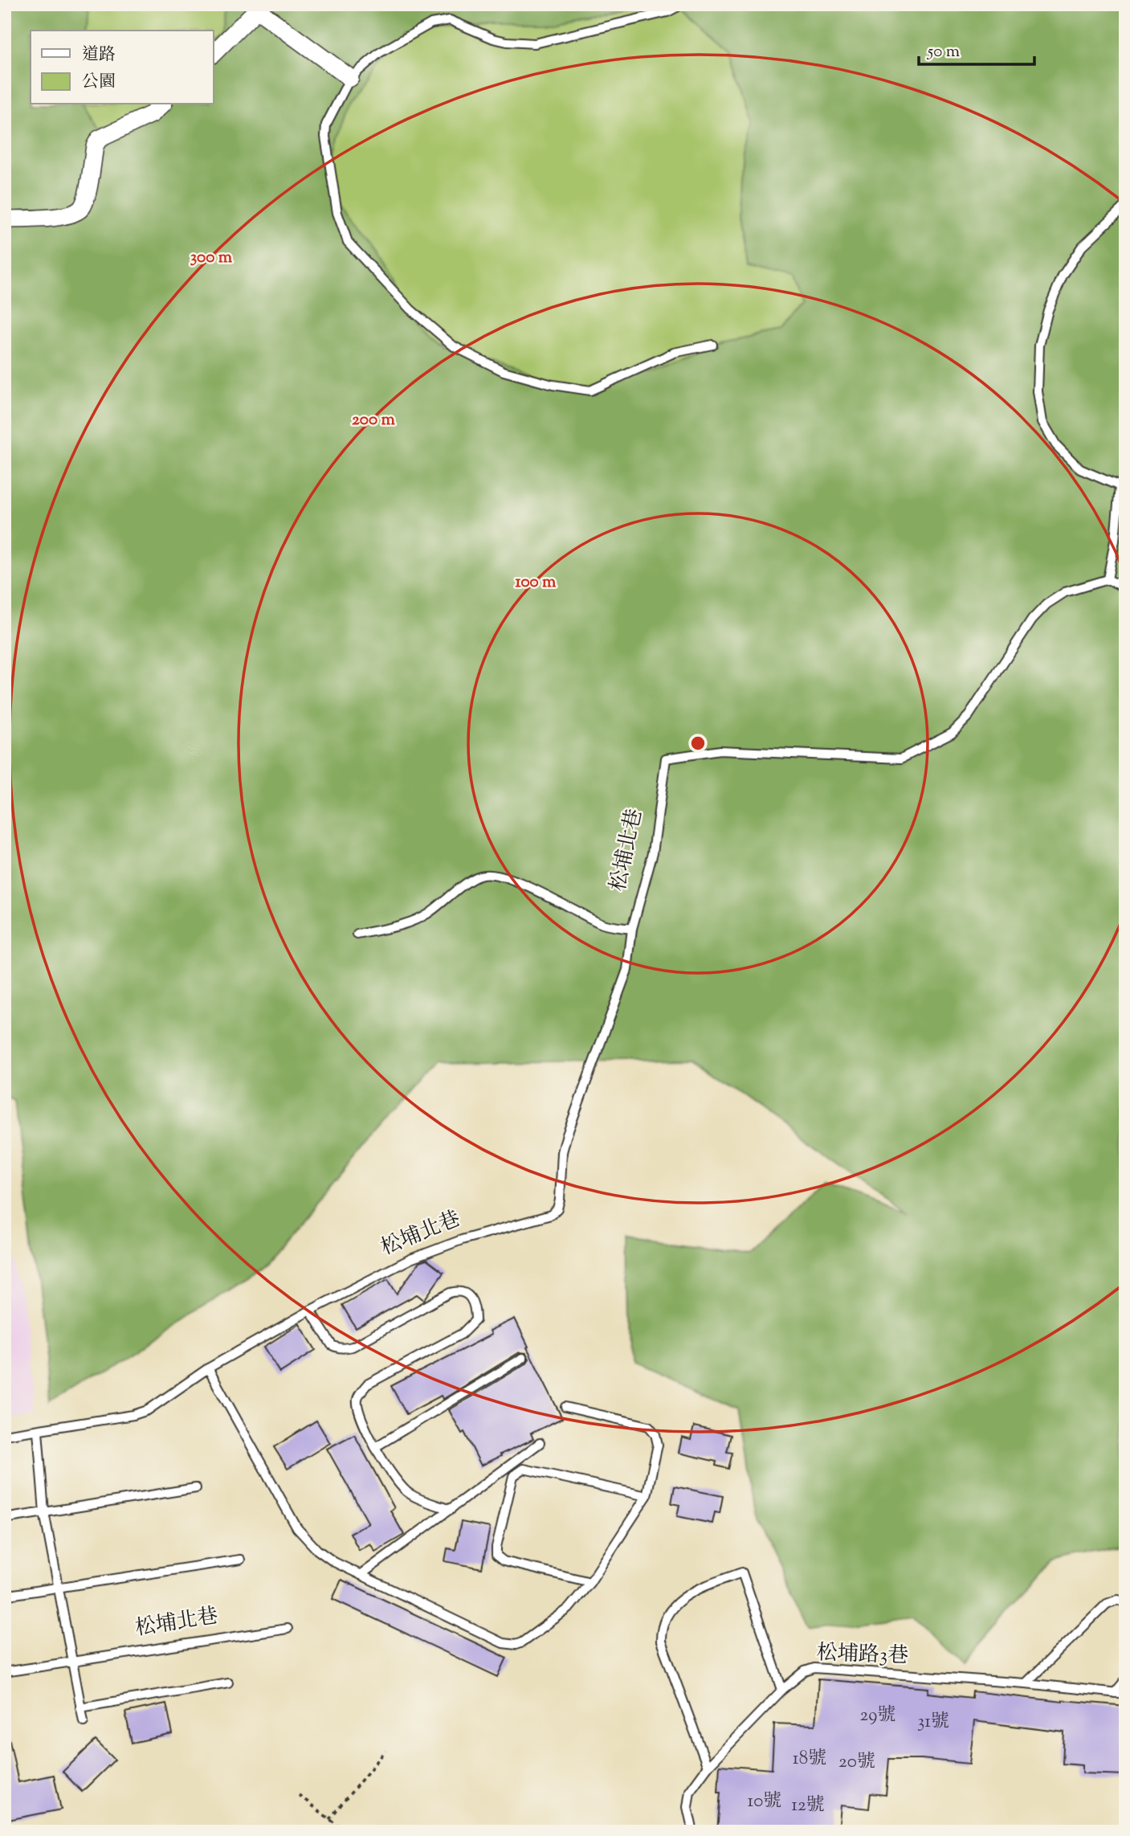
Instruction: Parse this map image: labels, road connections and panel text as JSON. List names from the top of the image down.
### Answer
{
  "streets": {
    "lane": ["松埔北巷", "松埔路3巷"]
  },
  "house_numbers": [
    "29號",
    "31號",
    "18號",
    "20號",
    "10號",
    "12號"
  ],
  "legend": ["道路", "公園"],
  "scale_bar": "50 m",
  "rings": ["300 m", "200 m", "100 m"]
}
